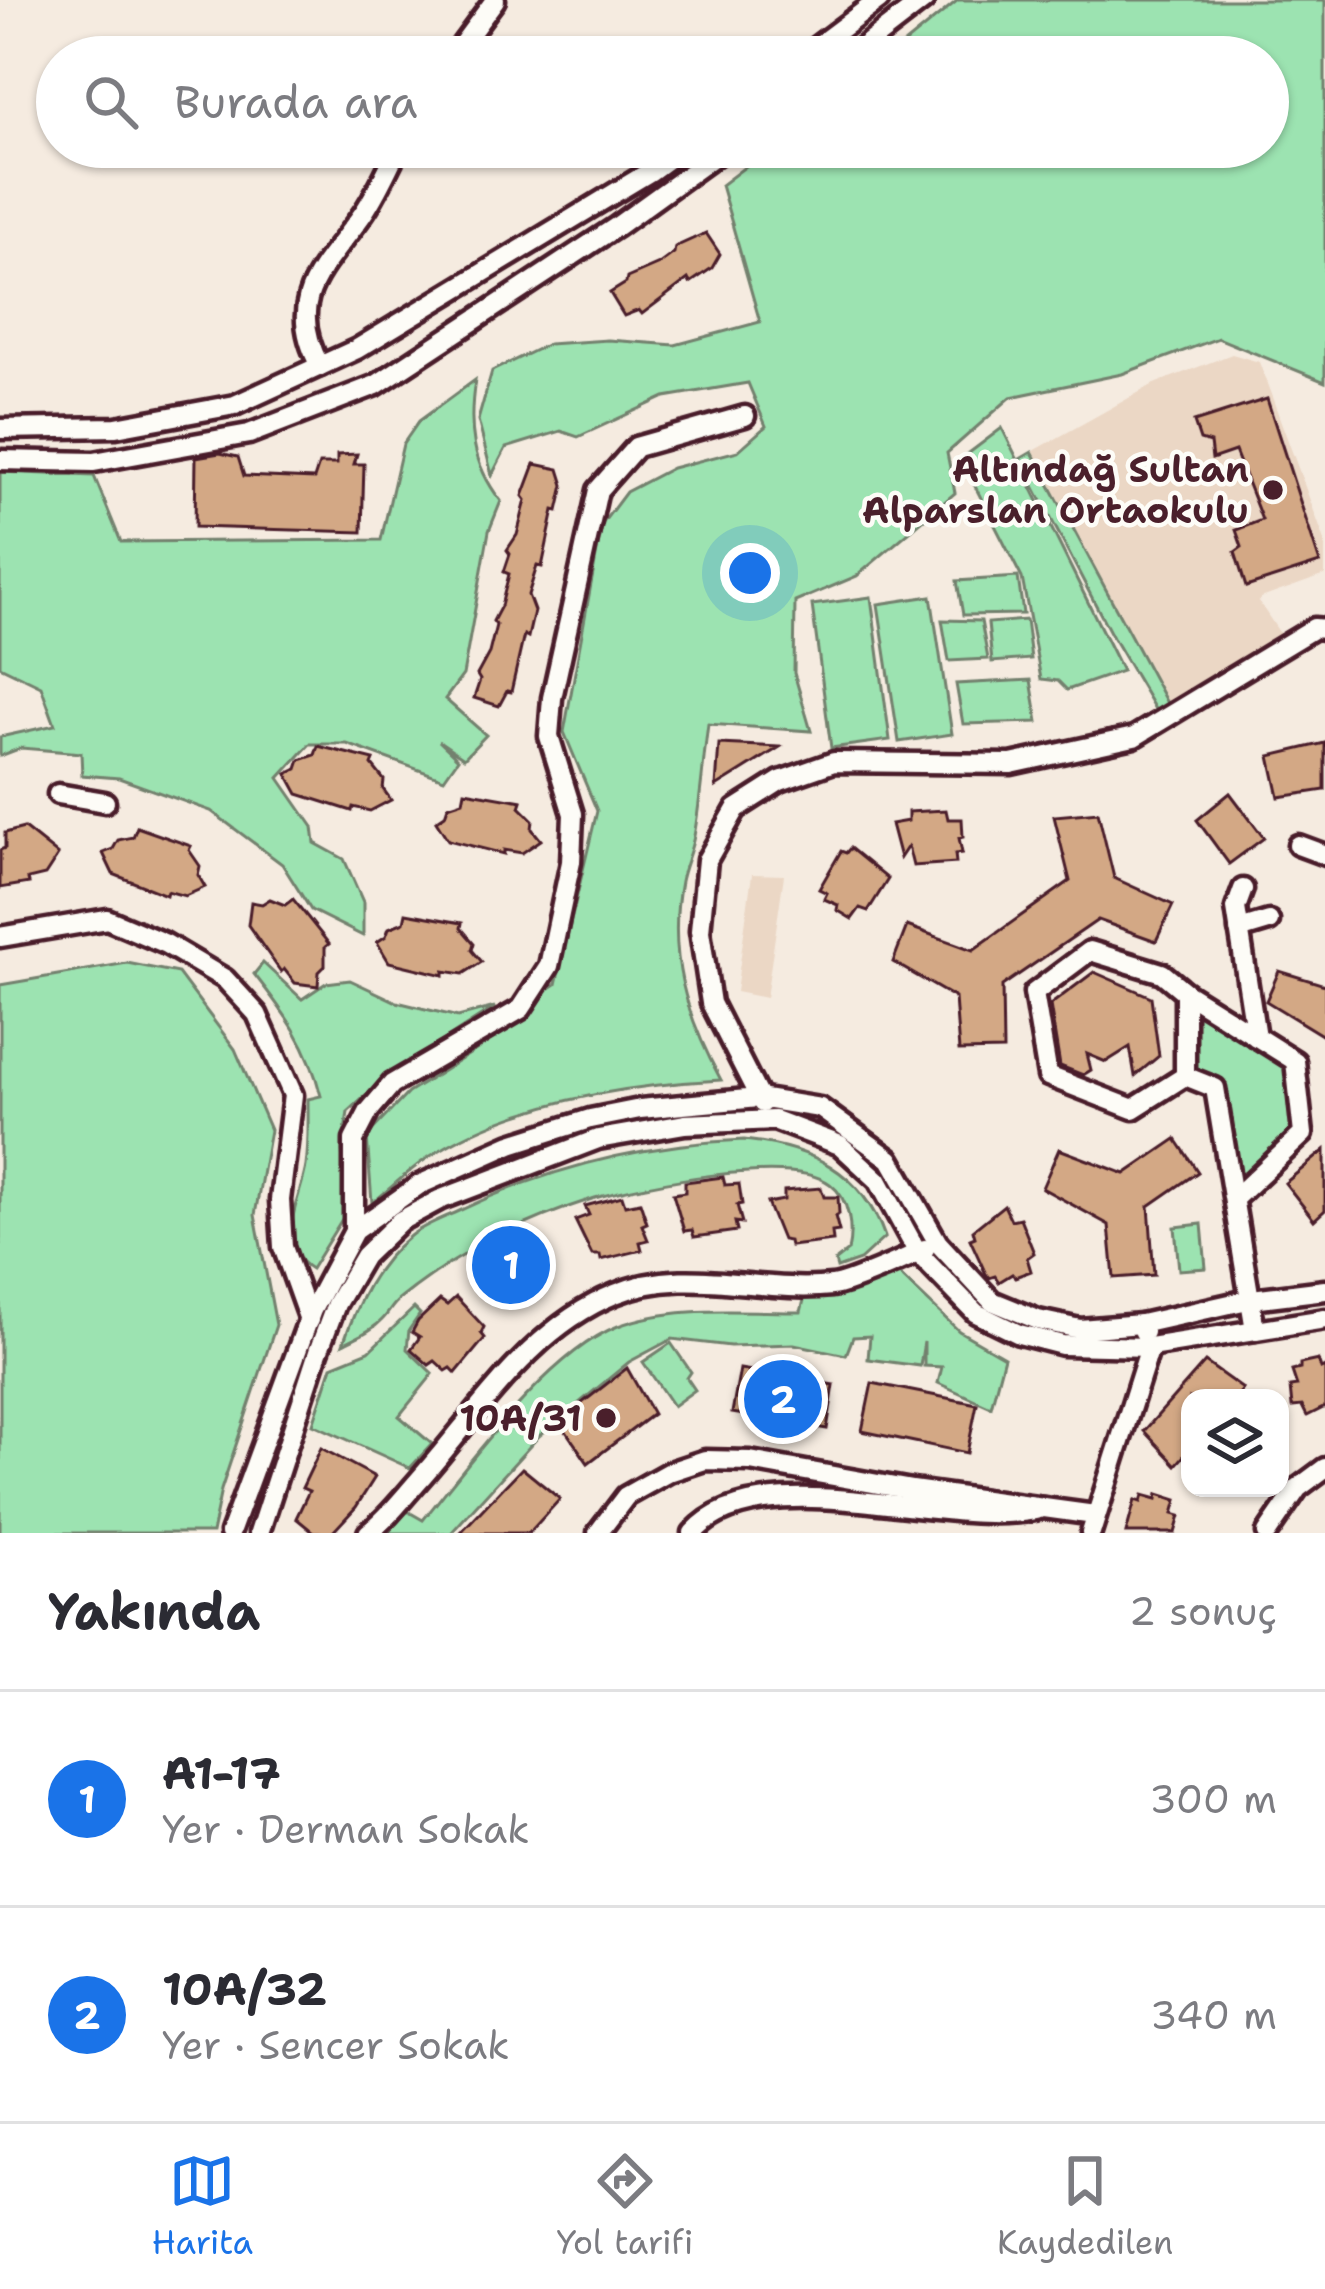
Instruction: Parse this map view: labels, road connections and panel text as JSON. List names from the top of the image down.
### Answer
{
  "places": ["Altındağ Sultan Alparslan Ortaokulu", "10A/31"],
  "page": {
    "search": "Burada ara",
    "pins": ["1", "2"],
    "heading": ["Yakında", "2 sonuç"],
    "list": [
      {
        "mark": "1",
        "name": "A1-17",
        "note": "Yer · Derman Sokak",
        "value": "300 m"
      },
      {
        "mark": "2",
        "name": "10A/32",
        "note": "Yer · Sencer Sokak",
        "value": "340 m"
      }
    ],
    "nav": ["Harita", "Yol tarifi", "Kaydedilen"]
  }
}
